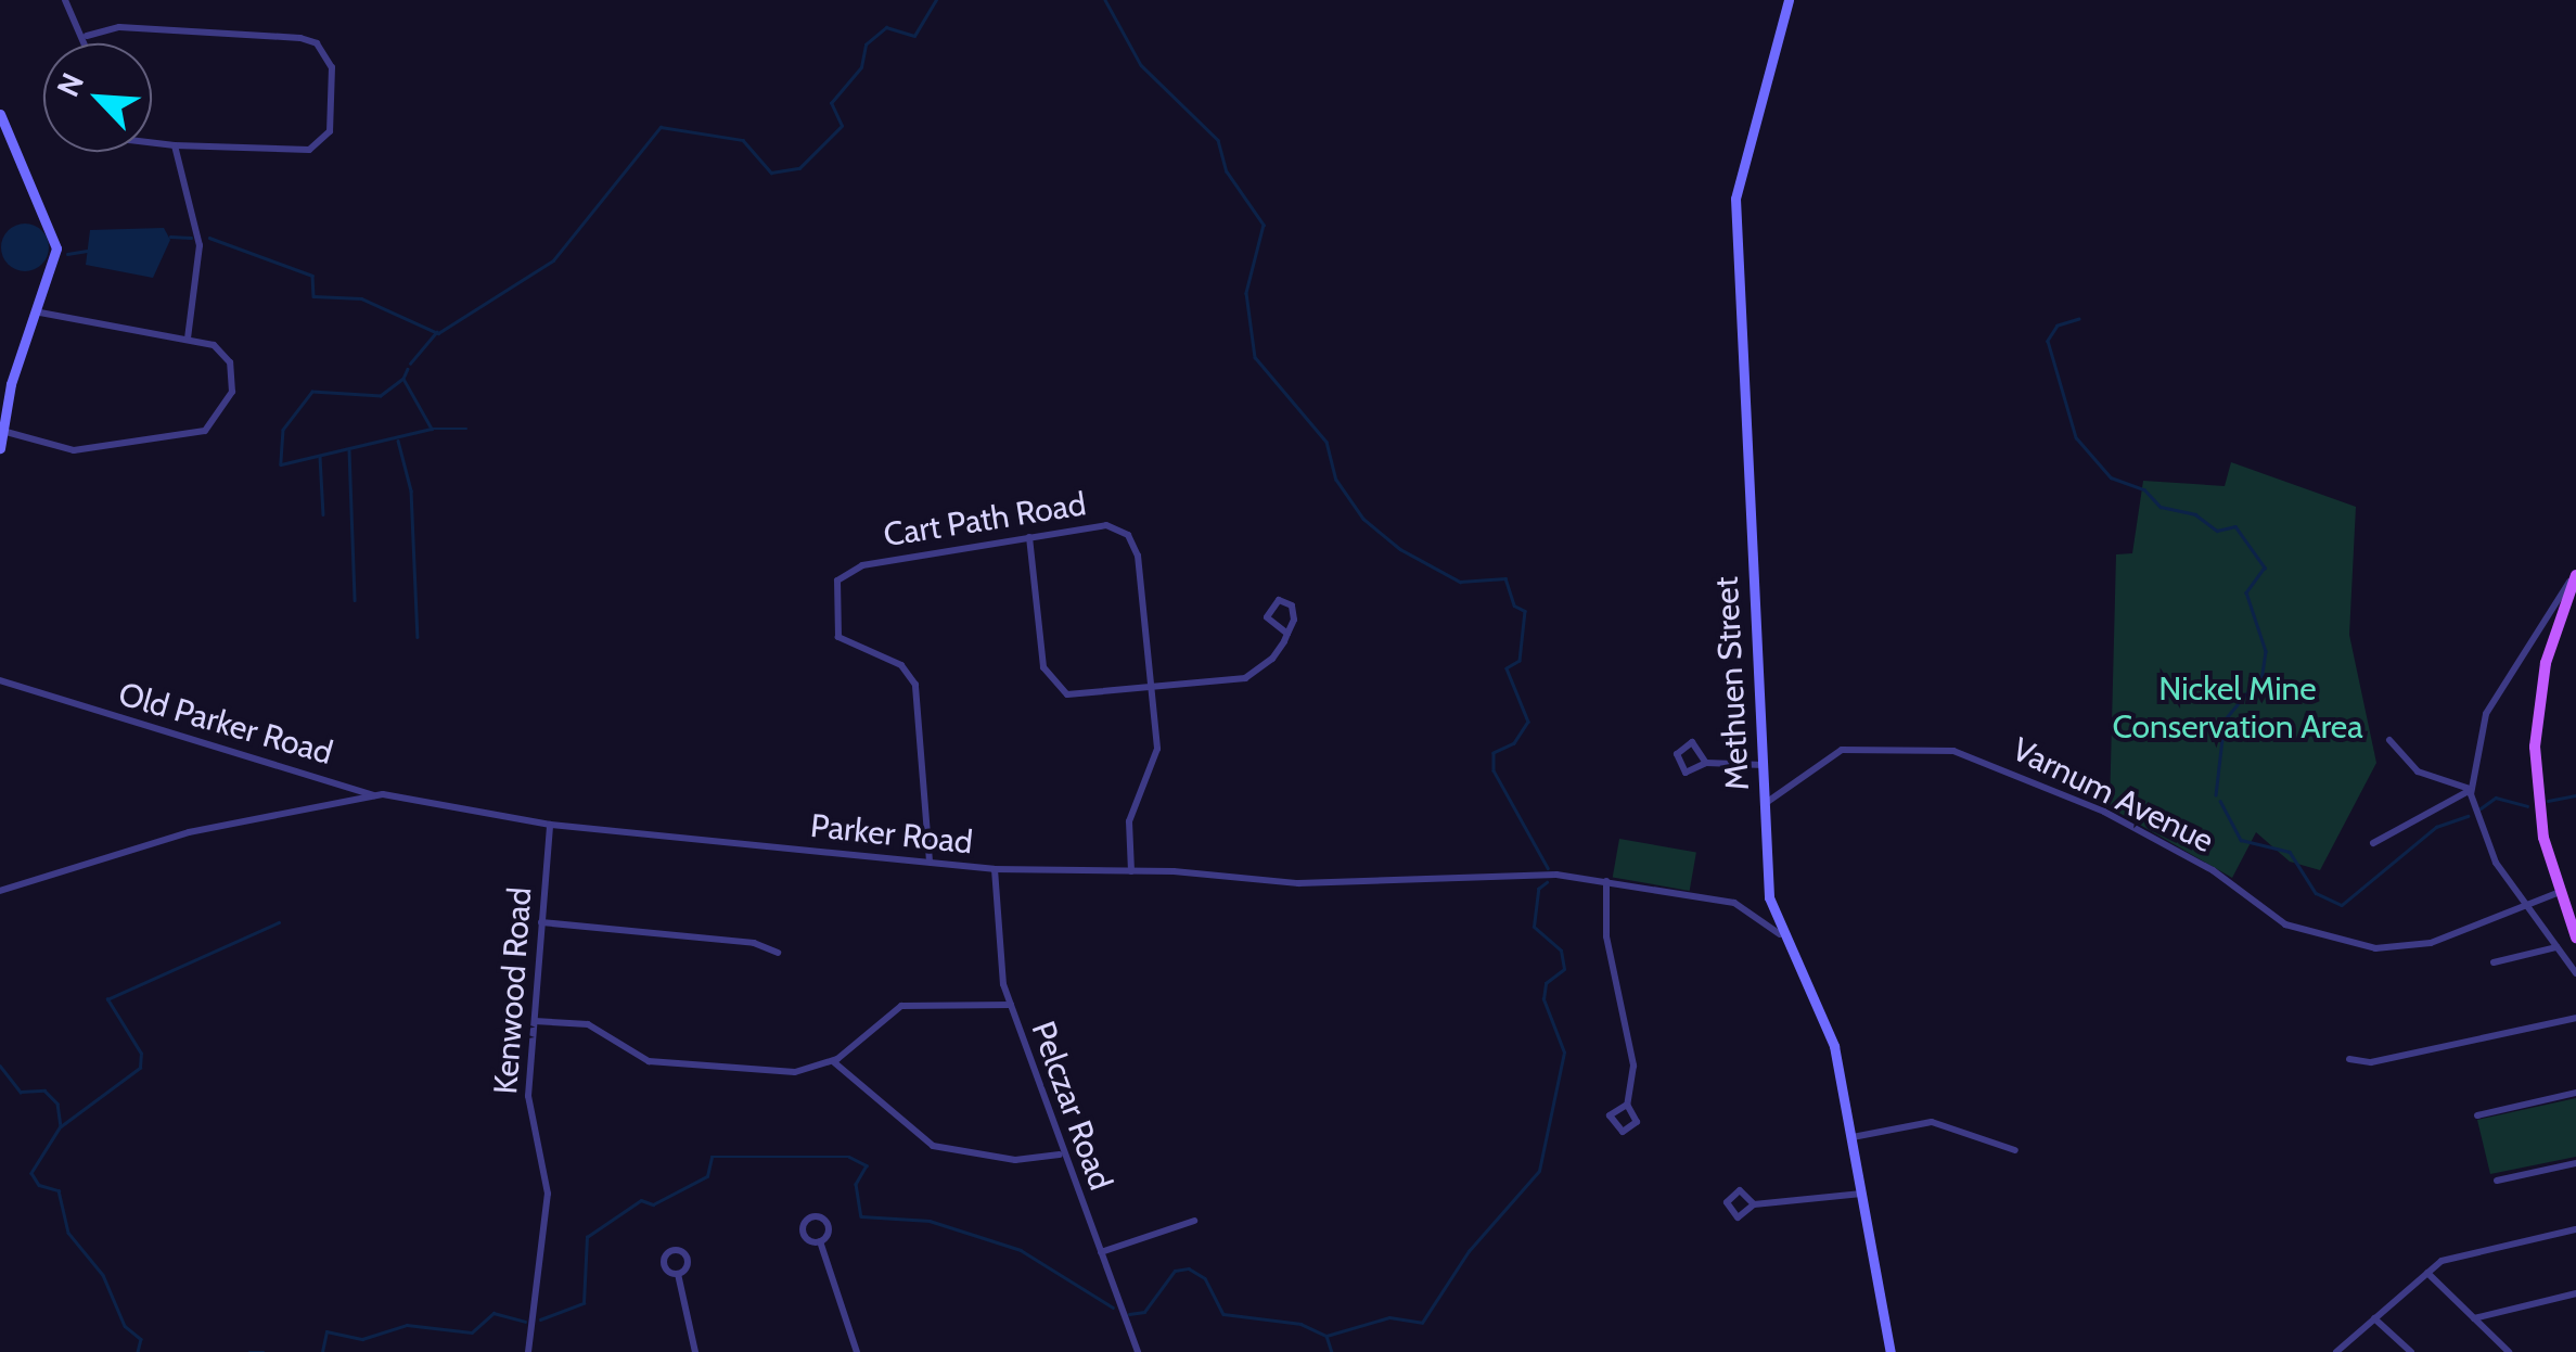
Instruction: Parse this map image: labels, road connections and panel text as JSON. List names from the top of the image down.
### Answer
{
  "streets": {
    "street": [
      "Cart Path Road",
      "Methuen Street",
      "Old Parker Road",
      "Varnum Avenue",
      "Parker Road",
      "Kenwood Road",
      "Pelczar Road"
    ]
  },
  "crossings": [
    ["Cart Path Road", "Parker Road"],
    ["Methuen Street", "Varnum Avenue"],
    ["Methuen Street", "Parker Road"],
    ["Old Parker Road", "Parker Road"],
    ["Parker Road", "Kenwood Road"],
    ["Parker Road", "Pelczar Road"]
  ],
  "parks": ["Nickel Mine Conservation Area"],
  "north": "top left"
}
